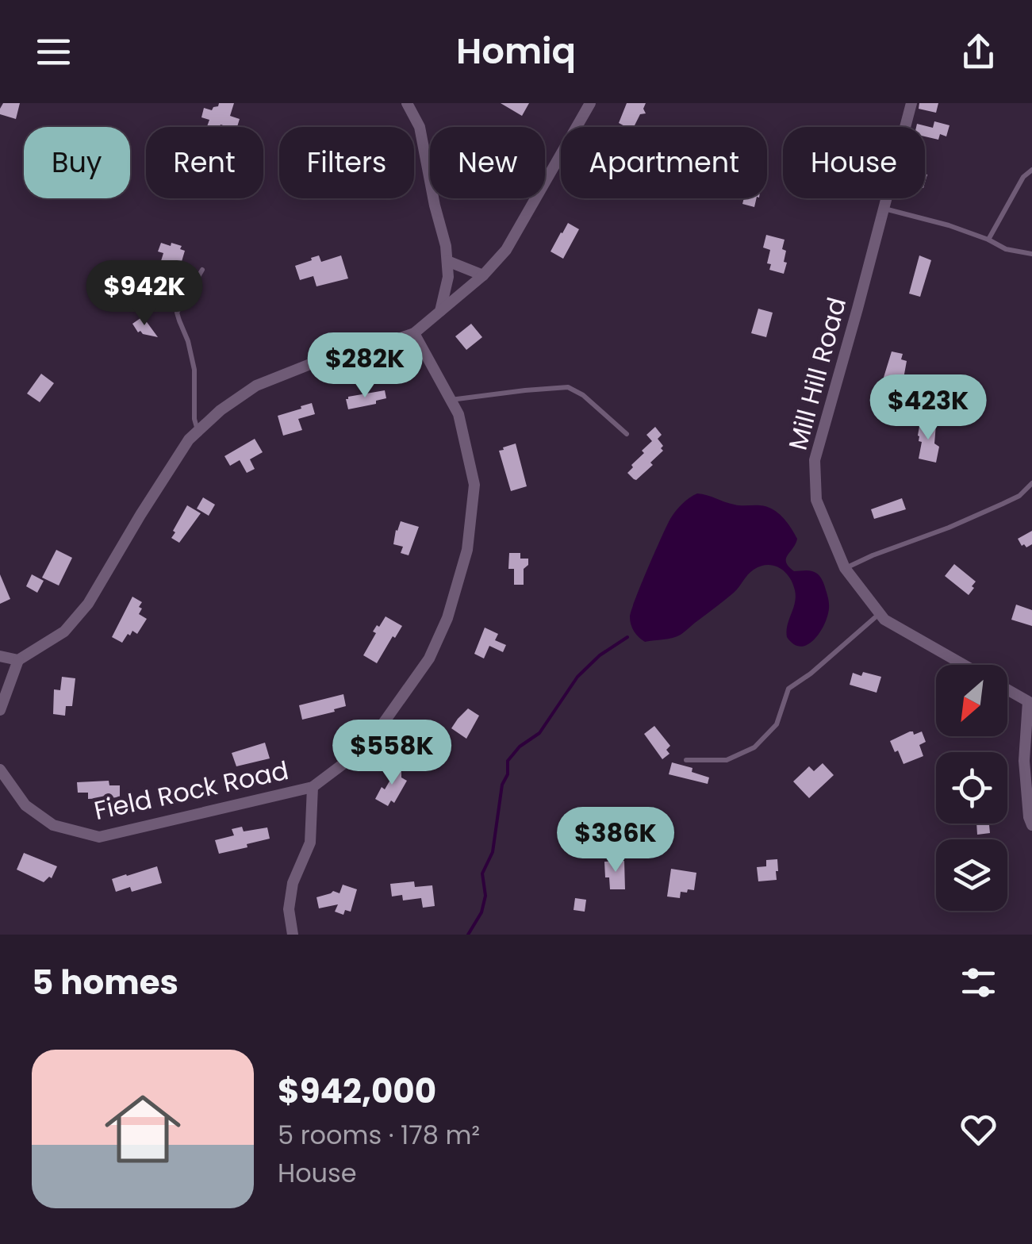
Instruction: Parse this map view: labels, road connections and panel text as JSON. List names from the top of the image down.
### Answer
{
  "streets": {
    "street": ["Mill Hill Road", "Field Rock Road"]
  },
  "north": "bottom left",
  "page": {
    "header": "Homiq",
    "chip": [
      "Buy",
      "Rent",
      "Filters",
      "New",
      "Apartment",
      "House"
    ],
    "price": [
      "$942K",
      "$282K",
      "$423K",
      "$558K",
      "$386K"
    ],
    "heading": "5 homes",
    "list": [
      {
        "name": "$942,000",
        "note": "5 rooms · 178 m² · House"
      }
    ]
  }
}
